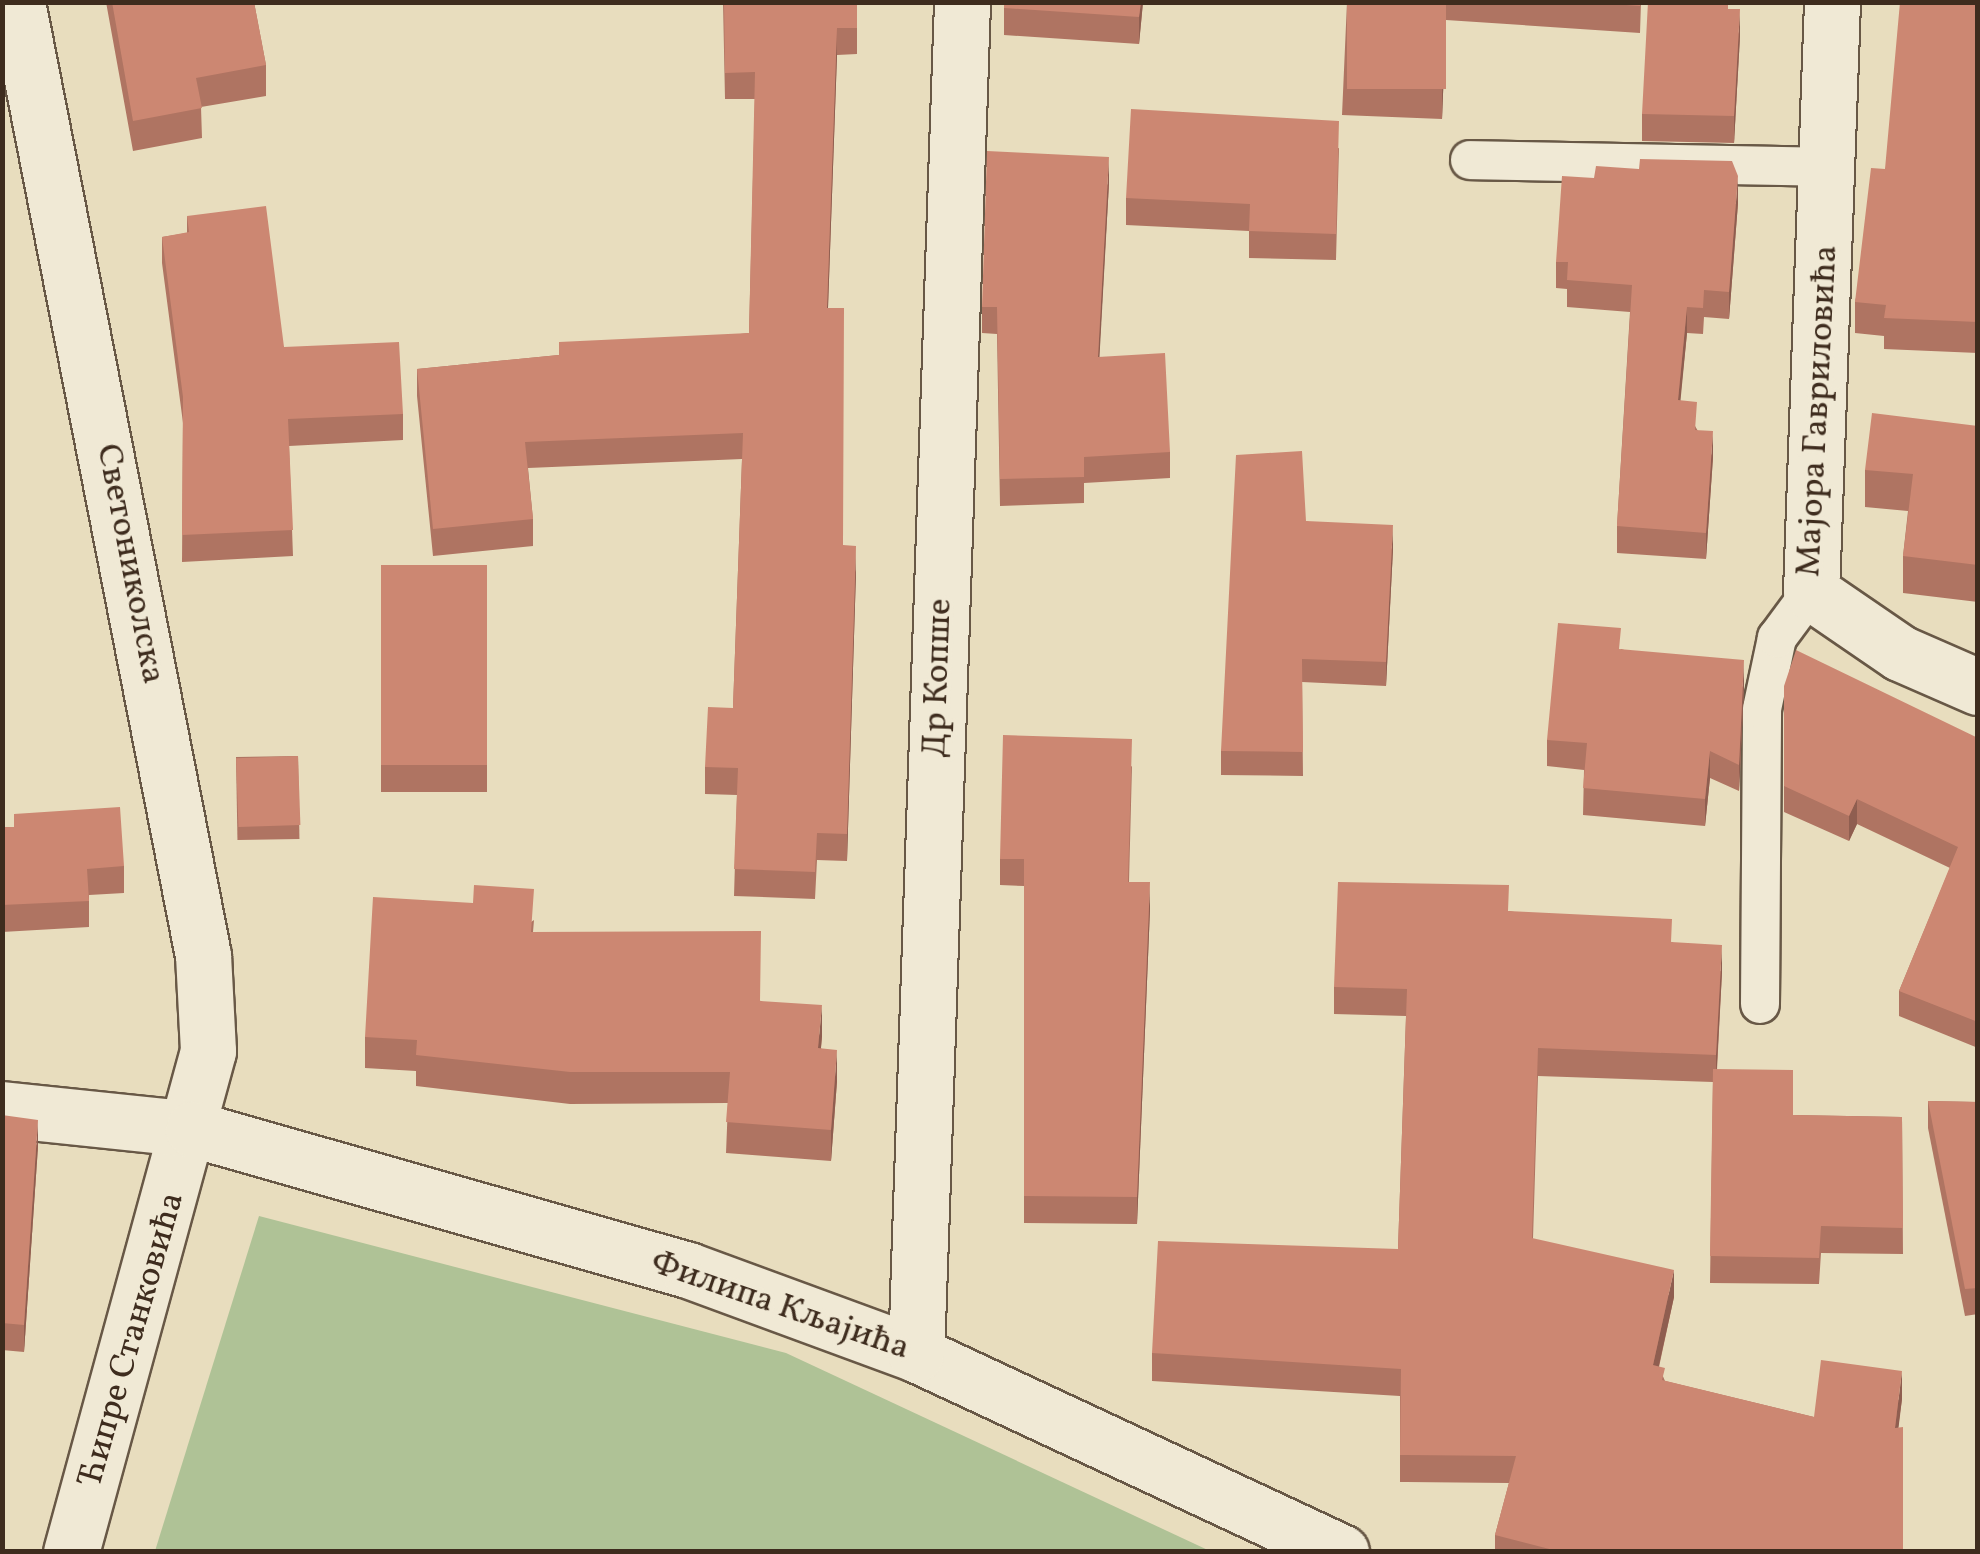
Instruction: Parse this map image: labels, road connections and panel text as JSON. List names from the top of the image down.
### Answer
{
  "streets": {
    "street": [
      "Мајора Гавриловића",
      "Светониколска",
      "Др Копше",
      "Филипа Кљајића",
      "Ћипре Станковића"
    ]
  },
  "crossings": [
    ["Светониколска", "Филипа Кљајића"],
    ["Светониколска", "Ћипре Станковића"],
    ["Др Копше", "Филипа Кљајића"],
    ["Филипа Кљајића", "Ћипре Станковића"]
  ]
}
